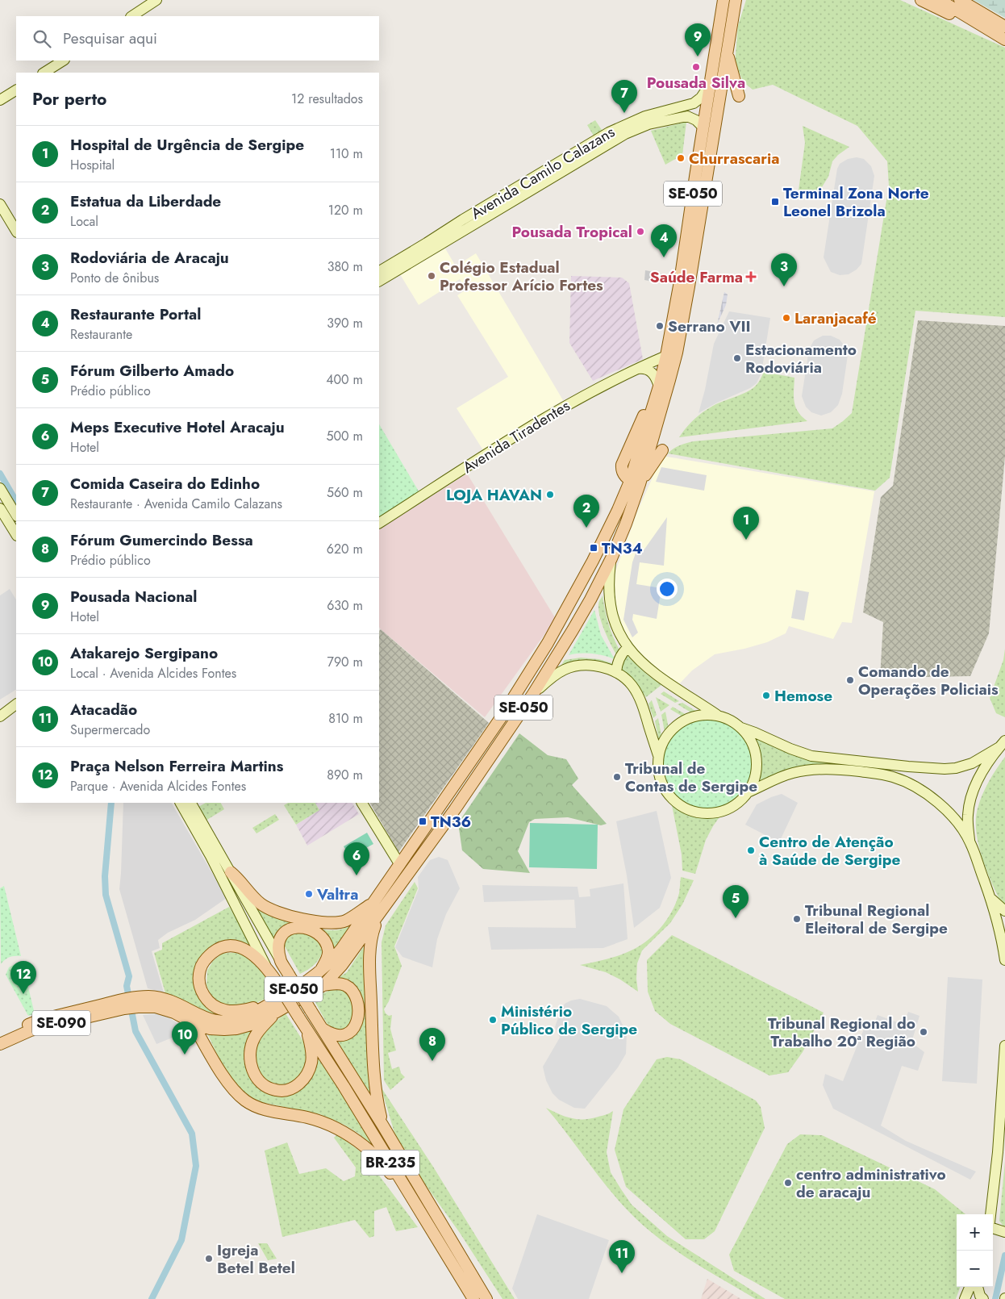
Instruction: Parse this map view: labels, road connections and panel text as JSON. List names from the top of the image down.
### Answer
{
  "streets": {
    "main road": ["SE-050", "SE-090", "BR-235"],
    "street": ["Avenida Camilo Calazans", "Avenida Tiradentes"]
  },
  "crossings": [
    ["Avenida Camilo Calazans", "SE-050"],
    ["SE-050", "Avenida Tiradentes"],
    ["SE-050", "SE-090"]
  ],
  "places": {
    "other": [
      "Pousada Silva",
      "Churrascaria",
      "Pousada Tropical",
      "Colégio Estadual Professor Arício Fortes",
      "Laranjacafé",
      "Serrano VII",
      "Estacionamento Rodoviária",
      "LOJA HAVAN",
      "Comando de Operações Policiais",
      "Hemose",
      "Tribunal de Contas de Sergipe",
      "Centro de Atenção à Saúde de Sergipe",
      "Valtra",
      "Tribunal Regional Eleitoral de Sergipe",
      "Ministério Público de Sergipe",
      "Tribunal Regional do Trabalho 20ª Região",
      "centro administrativo de aracaju",
      "Igreja Betel Betel"
    ],
    "transit": ["Terminal Zona Norte Leonel Brizola", "TN34", "TN36"],
    "health": ["Saúde Farma"]
  },
  "page": {
    "search": "Pesquisar aqui",
    "pins": [
      "9",
      "7",
      "4",
      "3",
      "2",
      "1",
      "6",
      "5",
      "12",
      "10",
      "8",
      "11"
    ],
    "heading": ["Por perto", "12 resultados"],
    "list": [
      {
        "mark": "1",
        "name": "Hospital de Urgência de Sergipe",
        "note": "Hospital",
        "value": "110 m"
      },
      {
        "mark": "2",
        "name": "Estatua da Liberdade",
        "note": "Local",
        "value": "120 m"
      },
      {
        "mark": "3",
        "name": "Rodoviária de Aracaju",
        "note": "Ponto de ônibus",
        "value": "380 m"
      },
      {
        "mark": "4",
        "name": "Restaurante Portal",
        "note": "Restaurante",
        "value": "390 m"
      },
      {
        "mark": "5",
        "name": "Fórum Gilberto Amado",
        "note": "Prédio público",
        "value": "400 m"
      },
      {
        "mark": "6",
        "name": "Meps Executive Hotel Aracaju",
        "note": "Hotel",
        "value": "500 m"
      },
      {
        "mark": "7",
        "name": "Comida Caseira do Edinho",
        "note": "Restaurante · Avenida Camilo Calazans",
        "value": "560 m"
      },
      {
        "mark": "8",
        "name": "Fórum Gumercindo Bessa",
        "note": "Prédio público",
        "value": "620 m"
      },
      {
        "mark": "9",
        "name": "Pousada Nacional",
        "note": "Hotel",
        "value": "630 m"
      },
      {
        "mark": "10",
        "name": "Atakarejo Sergipano",
        "note": "Local · Avenida Alcides Fontes",
        "value": "790 m"
      },
      {
        "mark": "11",
        "name": "Atacadão",
        "note": "Supermercado",
        "value": "810 m"
      },
      {
        "mark": "12",
        "name": "Praça Nelson Ferreira Martins",
        "note": "Parque · Avenida Alcides Fontes",
        "value": "890 m"
      }
    ],
    "map_buttons": ["+", "−"]
  }
}
